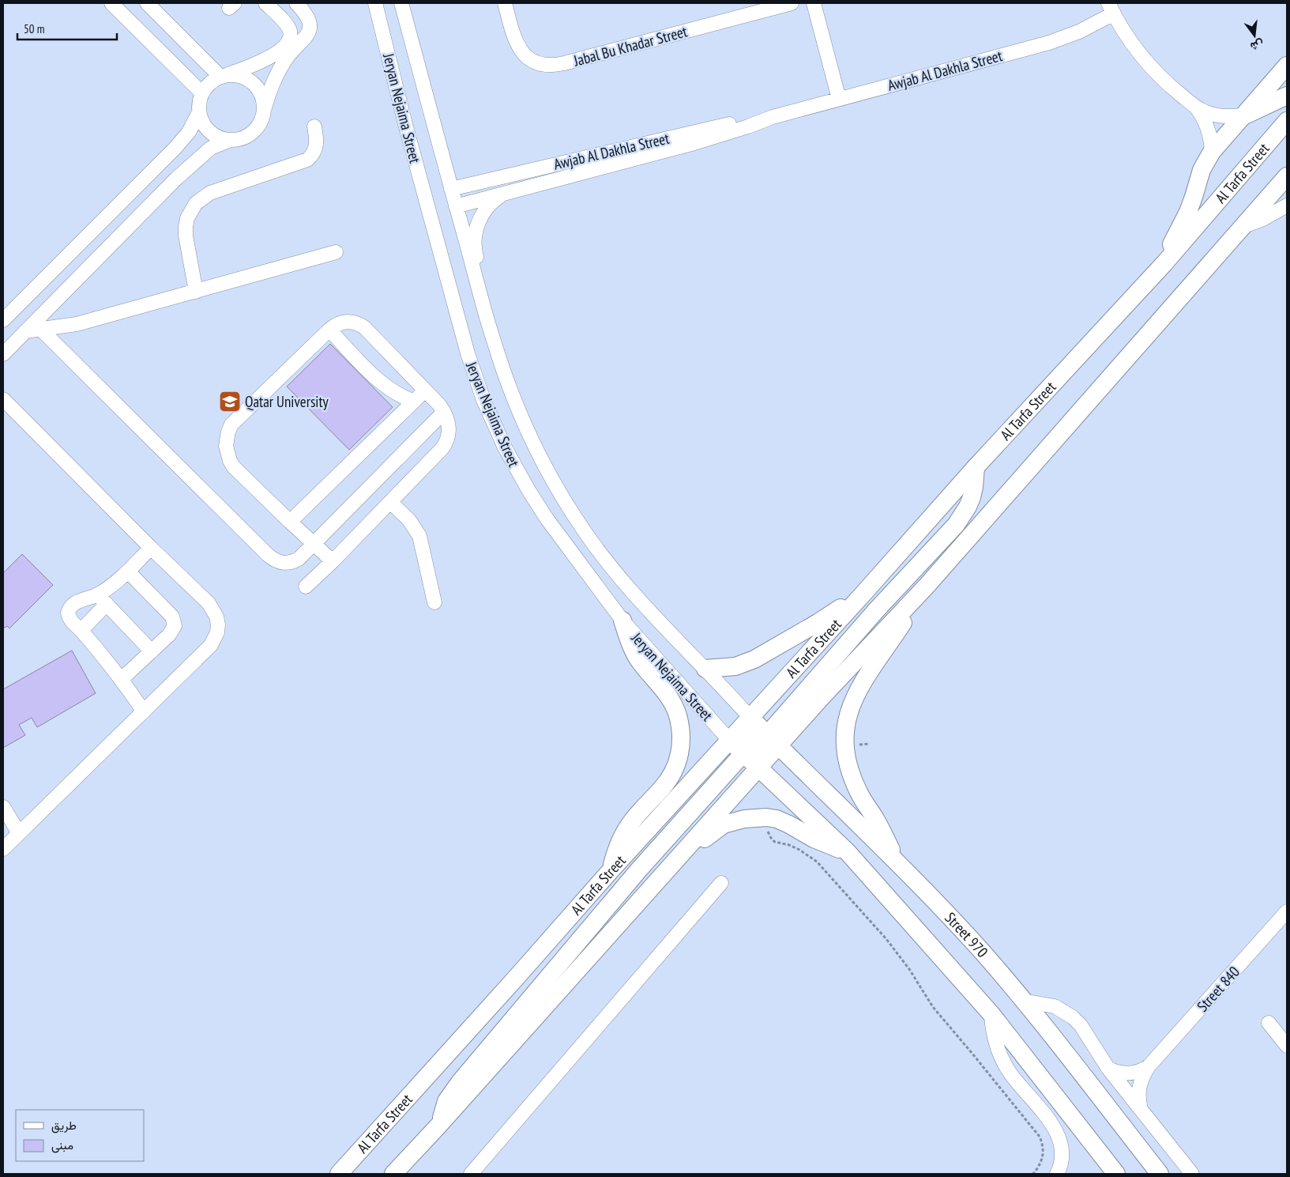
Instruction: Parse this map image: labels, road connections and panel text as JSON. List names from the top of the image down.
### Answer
{
  "streets": {
    "main road": ["Al Tarfa Street", "Street 970"],
    "street": [
      "Jabal Bu Khadar Street",
      "Awjab Al Dakhla Street",
      "Jeryan Nejaima Street",
      "Street 840"
    ]
  },
  "crossings": [
    ["Awjab Al Dakhla Street", "Jeryan Nejaima Street"],
    ["Jeryan Nejaima Street", "Al Tarfa Street"],
    ["Jeryan Nejaima Street", "Street 970"],
    ["Al Tarfa Street", "Street 970"]
  ],
  "places": {
    "school or university": ["Qatar University"]
  },
  "legend": ["طريق", "مبنى"],
  "scale_bar": "50 m",
  "north": "bottom"
}
